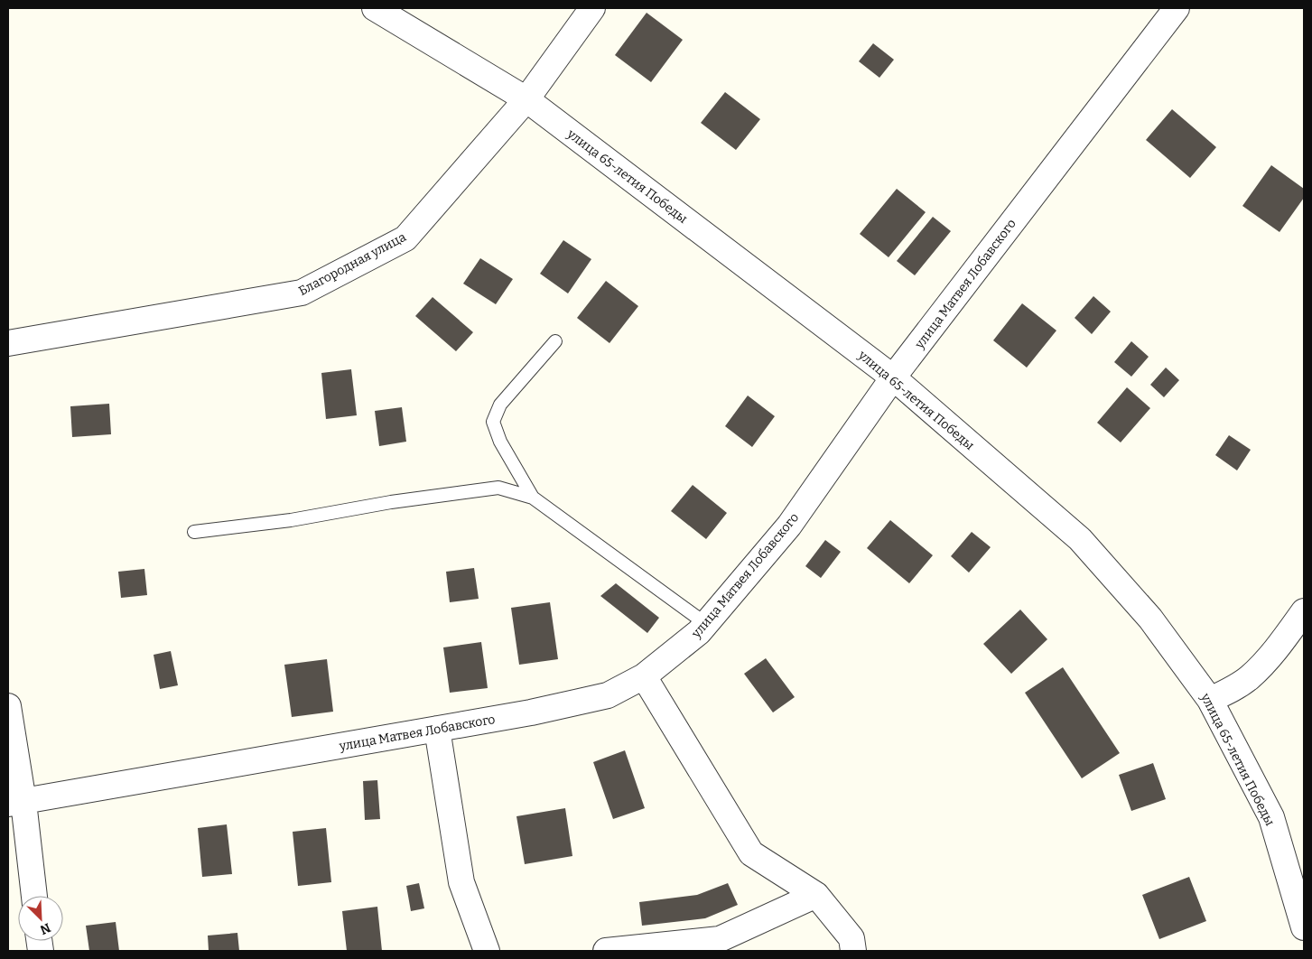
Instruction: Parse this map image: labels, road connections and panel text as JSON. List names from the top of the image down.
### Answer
{
  "streets": {
    "street": ["улица 65-летия Победы", "Благородная улица", "улица Матвея Лобавского"]
  },
  "crossings": [
    ["улица 65-летия Победы", "Благородная улица"],
    ["улица 65-летия Победы", "улица Матвея Лобавского"]
  ],
  "north": "bottom right"
}
